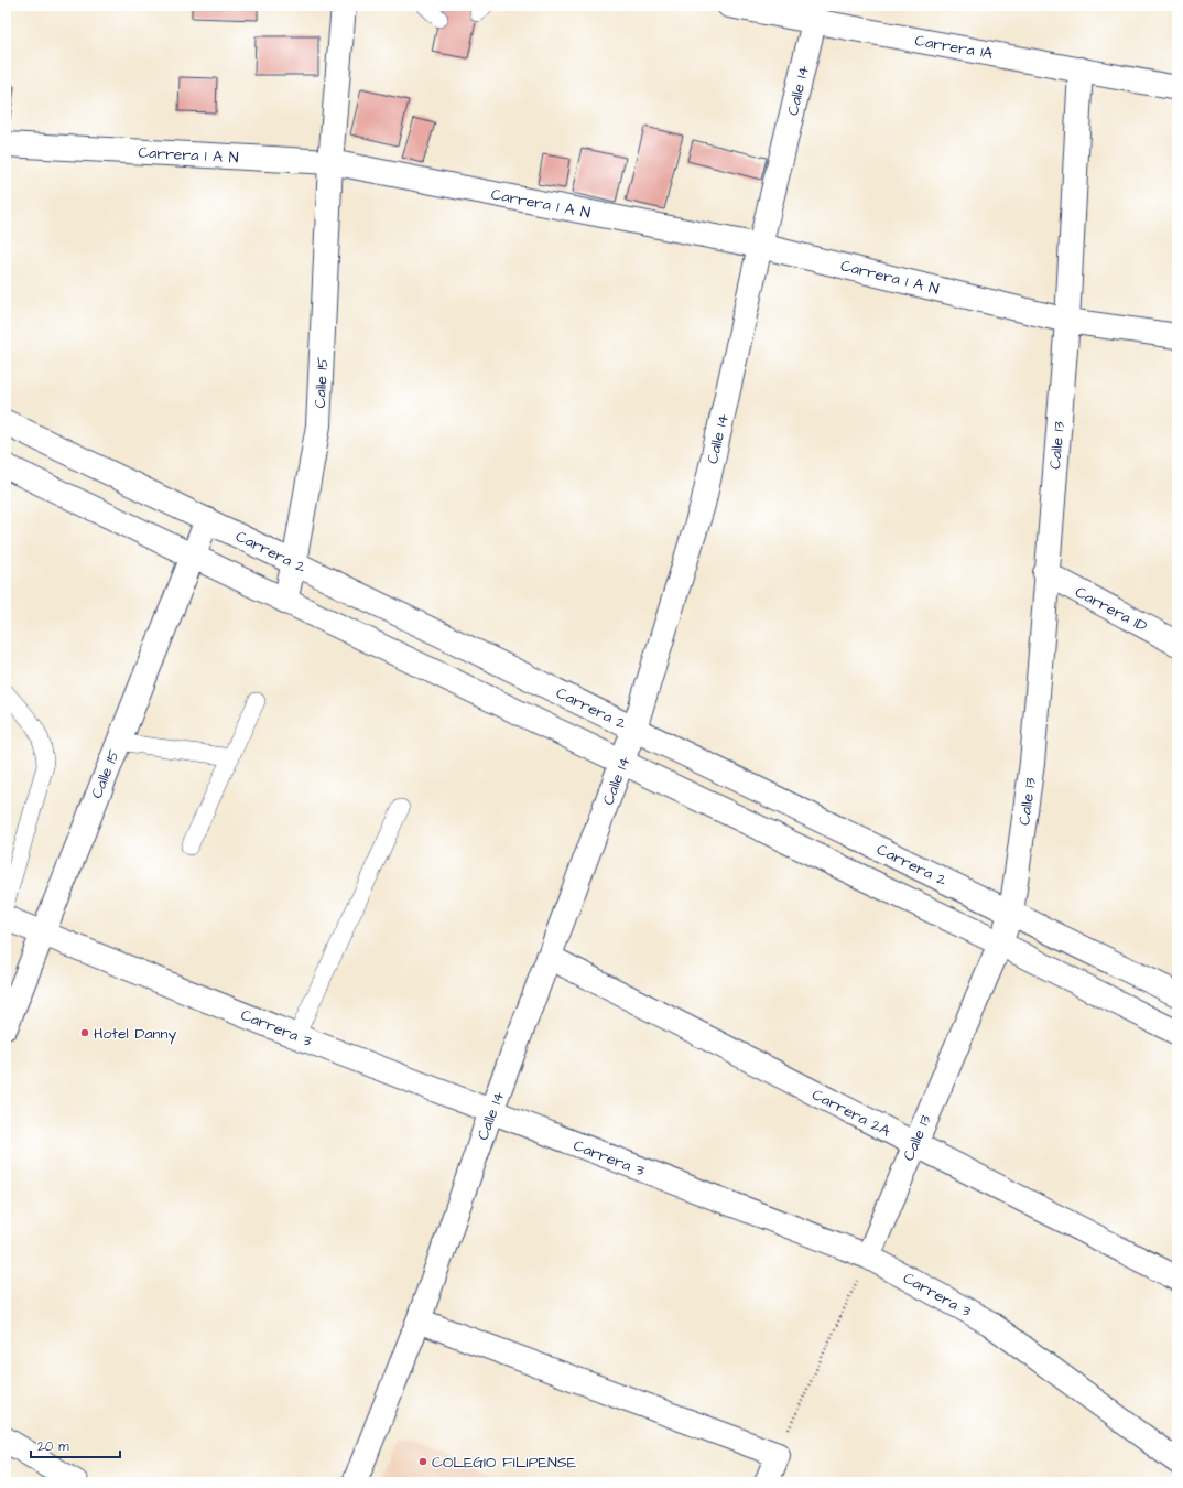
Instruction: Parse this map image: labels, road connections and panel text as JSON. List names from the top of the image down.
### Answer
{
  "streets": {
    "street": [
      "Carrera 1A",
      "Calle 14",
      "Carrera 1 A N",
      "Calle 15",
      "Calle 13",
      "Carrera 2",
      "Carrera 1D",
      "Carrera 3",
      "Carrera 2A"
    ]
  },
  "crossings": [
    ["Carrera 1A", "Calle 14"],
    ["Carrera 1A", "Calle 13"],
    ["Calle 14", "Carrera 1 A N"],
    ["Calle 14", "Carrera 2"],
    ["Calle 14", "Carrera 3"],
    ["Calle 14", "Carrera 2A"],
    ["Carrera 1 A N", "Calle 15"],
    ["Carrera 1 A N", "Calle 13"],
    ["Calle 15", "Carrera 2"],
    ["Calle 15", "Carrera 3"],
    ["Calle 13", "Carrera 2"],
    ["Calle 13", "Carrera 1D"],
    ["Calle 13", "Carrera 3"],
    ["Calle 13", "Carrera 2A"]
  ],
  "places": ["Hotel Danny", "COLEGIO FILIPENSE"],
  "scale_bar": "20 m"
}
